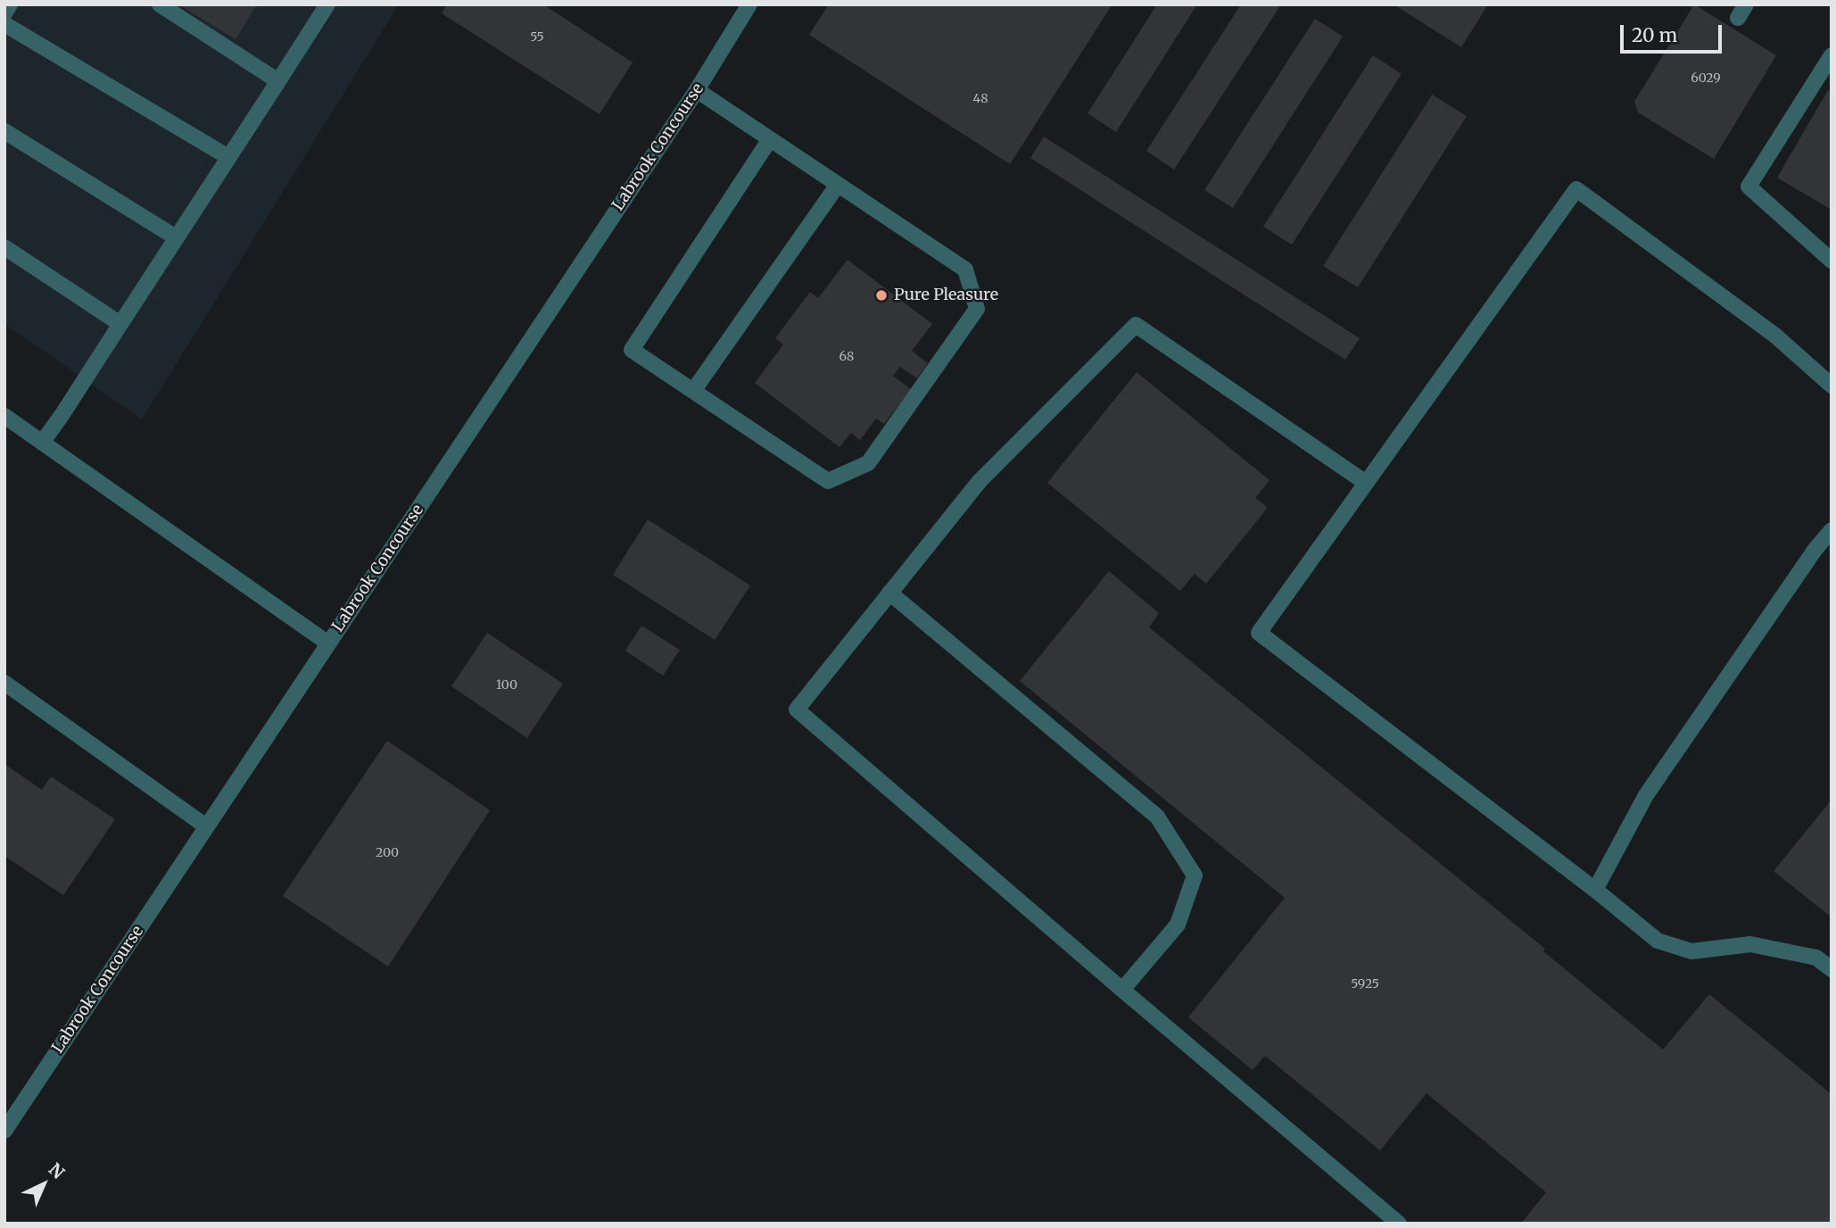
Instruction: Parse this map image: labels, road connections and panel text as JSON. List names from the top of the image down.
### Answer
{
  "streets": {
    "street": ["Labrook Concourse"]
  },
  "places": ["Pure Pleasure"],
  "house_numbers": [
    "55",
    "6029",
    "48",
    "68",
    "100",
    "200",
    "5925"
  ],
  "scale_bar": "20 m",
  "north": "top right"
}
